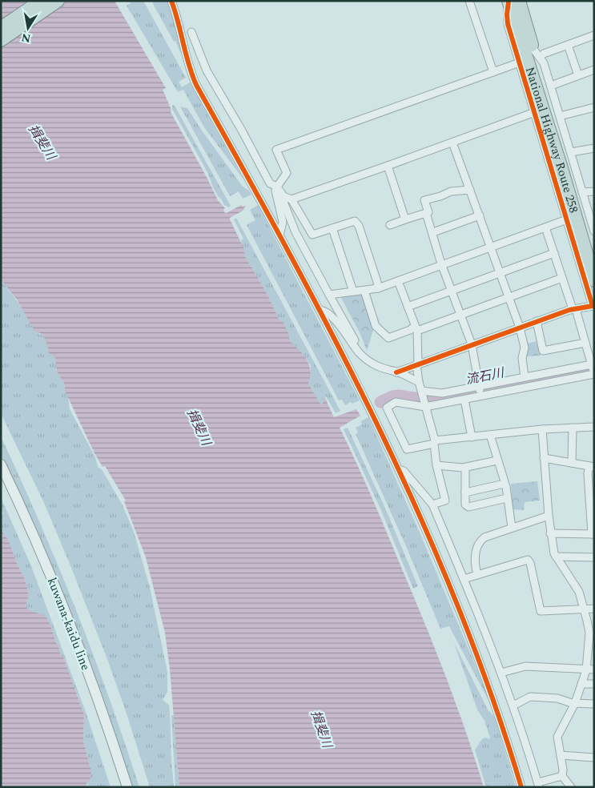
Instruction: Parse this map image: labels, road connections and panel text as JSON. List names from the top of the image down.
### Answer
{
  "streets": {
    "highway": ["National Highway Route 258"],
    "main road": ["kuwana-kaidu line"]
  },
  "water": ["揖斐川", "流石川"],
  "north": "bottom"
}
